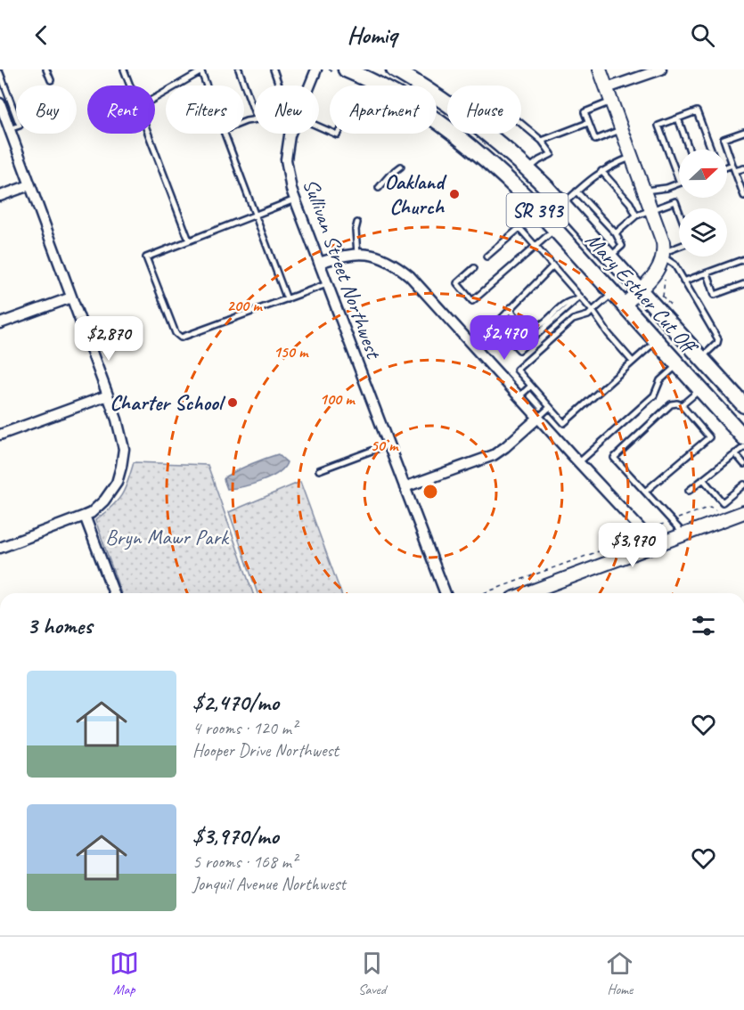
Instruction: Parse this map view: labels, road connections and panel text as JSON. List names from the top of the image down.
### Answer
{
  "streets": {
    "main road": ["SR 393", "Mary Esther Cut Off"],
    "street": ["Sullivan Street Northwest"]
  },
  "parks": ["Bryn Mawr Park"],
  "places": ["Oakland Church", "Charter School"],
  "north": "right",
  "page": {
    "header": "Homiq",
    "chip": [
      "Buy",
      "Rent",
      "Filters",
      "New",
      "Apartment",
      "House"
    ],
    "price": ["$2,470", "$2,870", "$3,970"],
    "heading": "3 homes",
    "list": [
      {
        "name": "$2,470/mo",
        "note": "4 rooms · 120 m² · Hooper Drive Northwest"
      },
      {
        "name": "$3,970/mo",
        "note": "5 rooms · 168 m² · Jonquil Avenue Northwest"
      }
    ],
    "tabs": ["Map", "Saved", "Home"]
  },
  "rings": [
    "200 m",
    "150 m",
    "100 m",
    "50 m"
  ]
}
